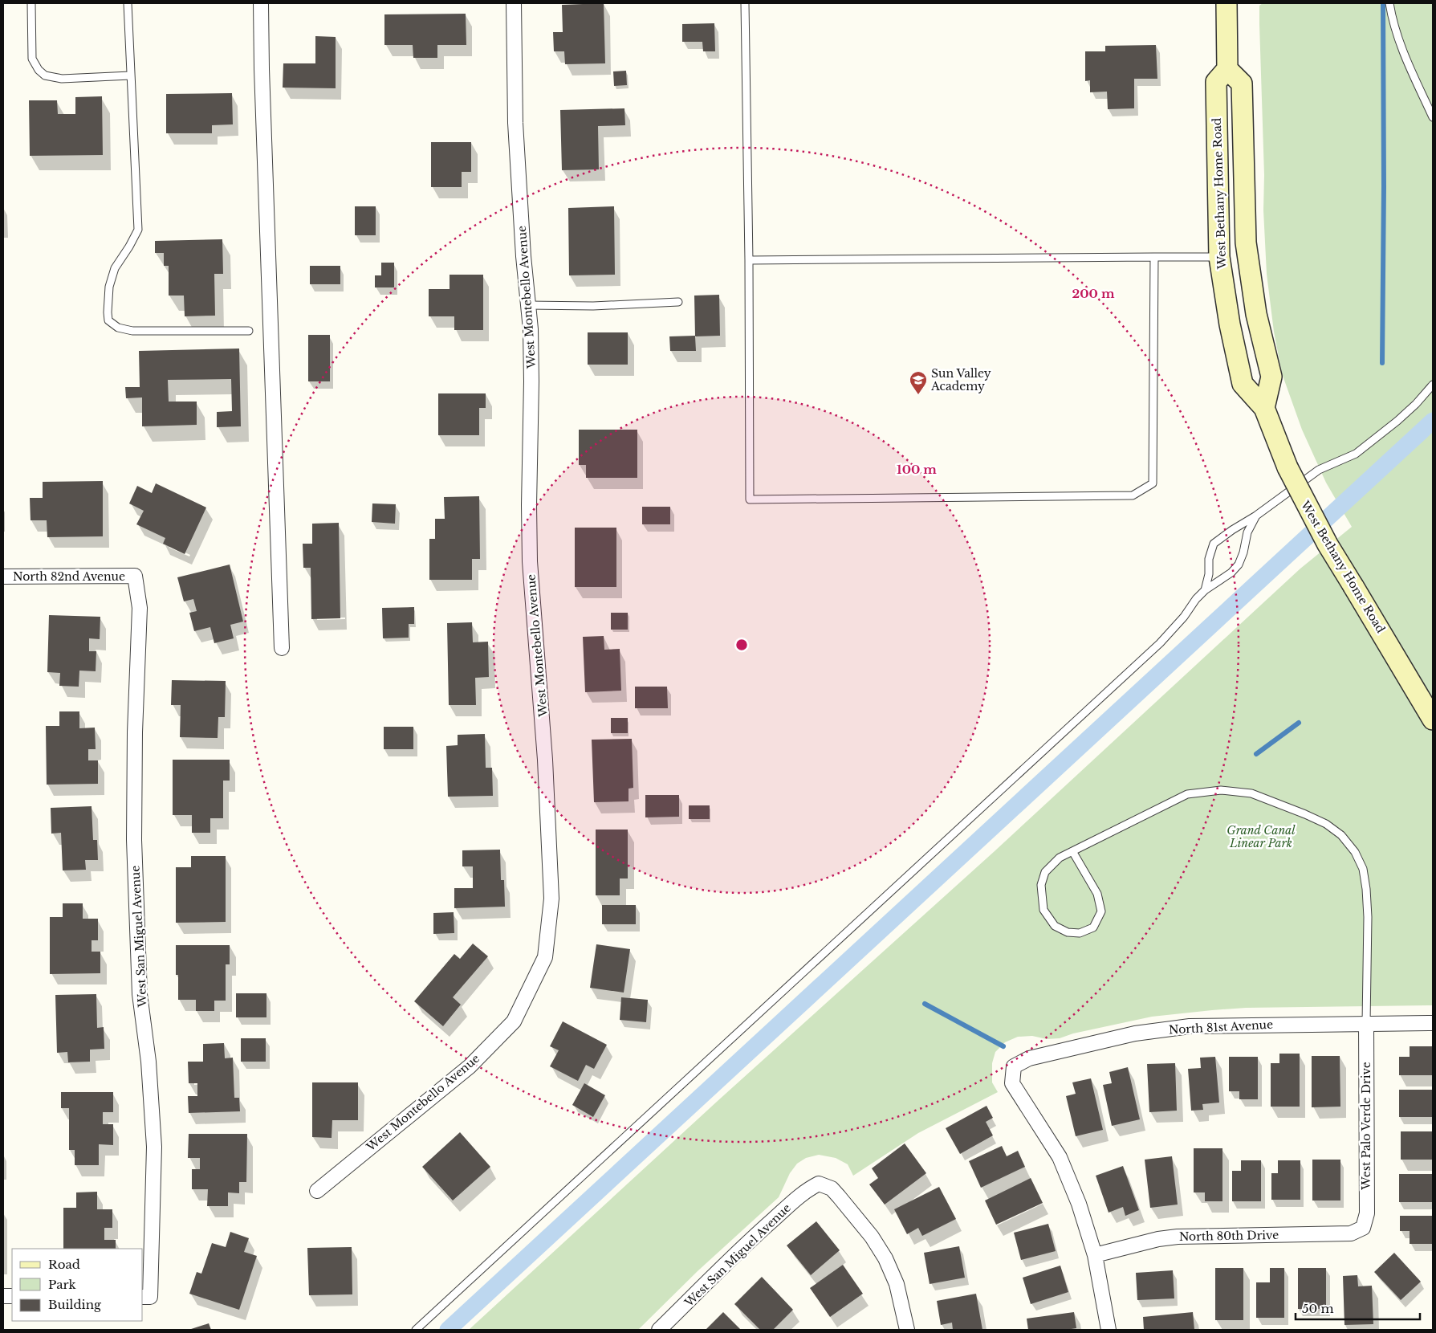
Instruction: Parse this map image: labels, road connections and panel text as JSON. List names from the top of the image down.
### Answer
{
  "streets": {
    "main road": ["West Bethany Home Road"],
    "street": [
      "West Montebello Avenue",
      "North 82nd Avenue",
      "West San Miguel Avenue",
      "North 81st Avenue",
      "West Palo Verde Drive",
      "North 80th Drive"
    ]
  },
  "crossings": [
    ["North 82nd Avenue", "West San Miguel Avenue"],
    ["North 81st Avenue", "West Palo Verde Drive"],
    ["North 81st Avenue", "North 80th Drive"],
    ["West Palo Verde Drive", "North 80th Drive"]
  ],
  "parks": ["Grand Canal Linear Park"],
  "places": {
    "school or university": ["Sun Valley Academy"]
  },
  "legend": ["Road", "Park", "Building"],
  "scale_bar": "50 m",
  "rings": ["200 m", "100 m"]
}
